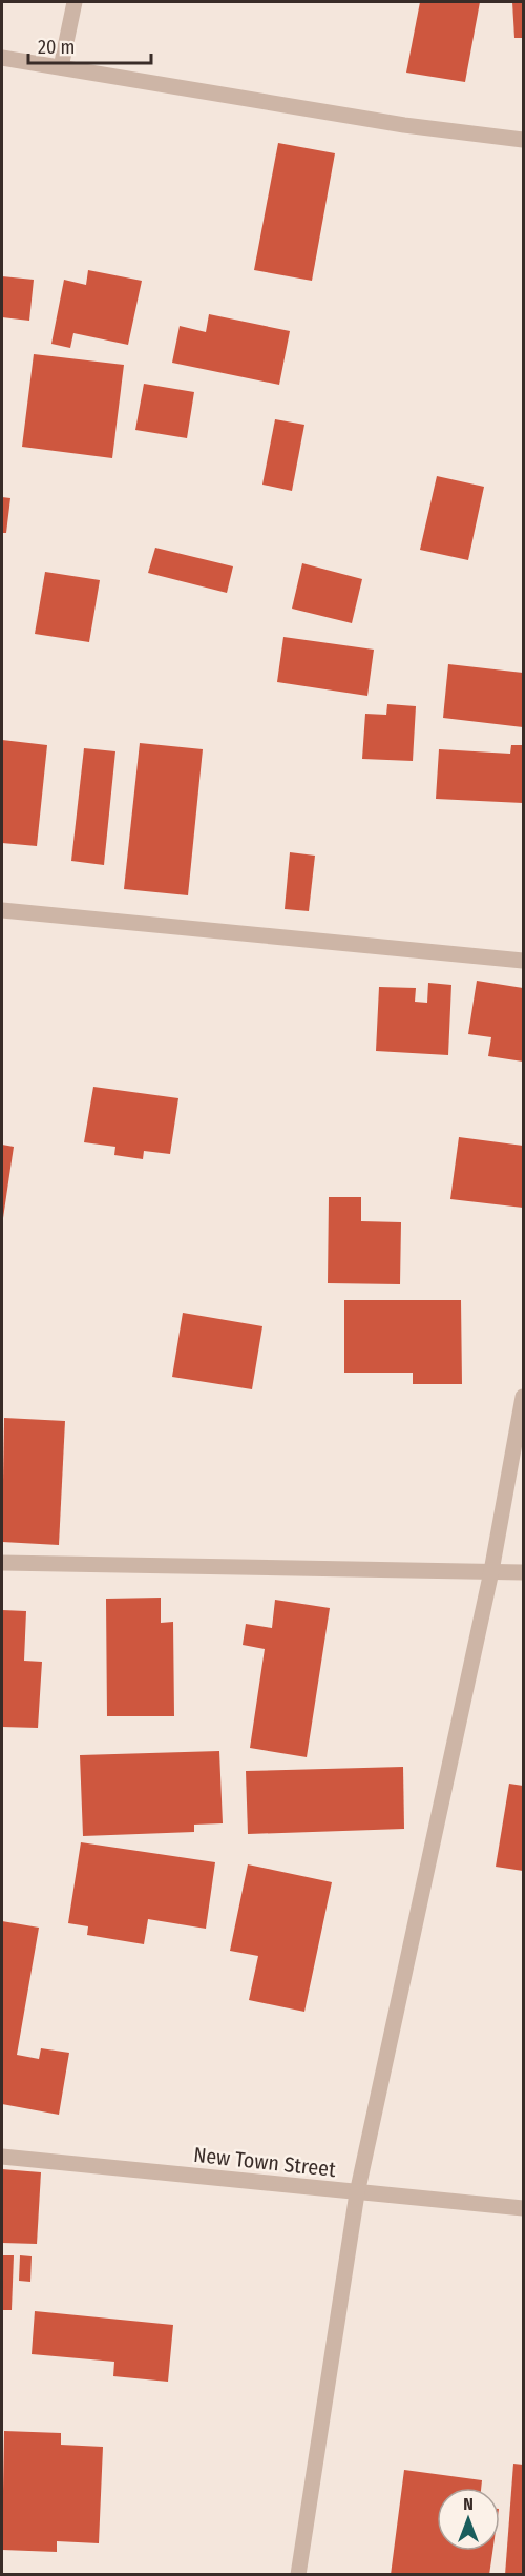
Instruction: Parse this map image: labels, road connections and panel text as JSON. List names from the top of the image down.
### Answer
{
  "streets": {
    "street": ["New Town Street"]
  },
  "scale_bar": "20 m",
  "north": "top"
}
